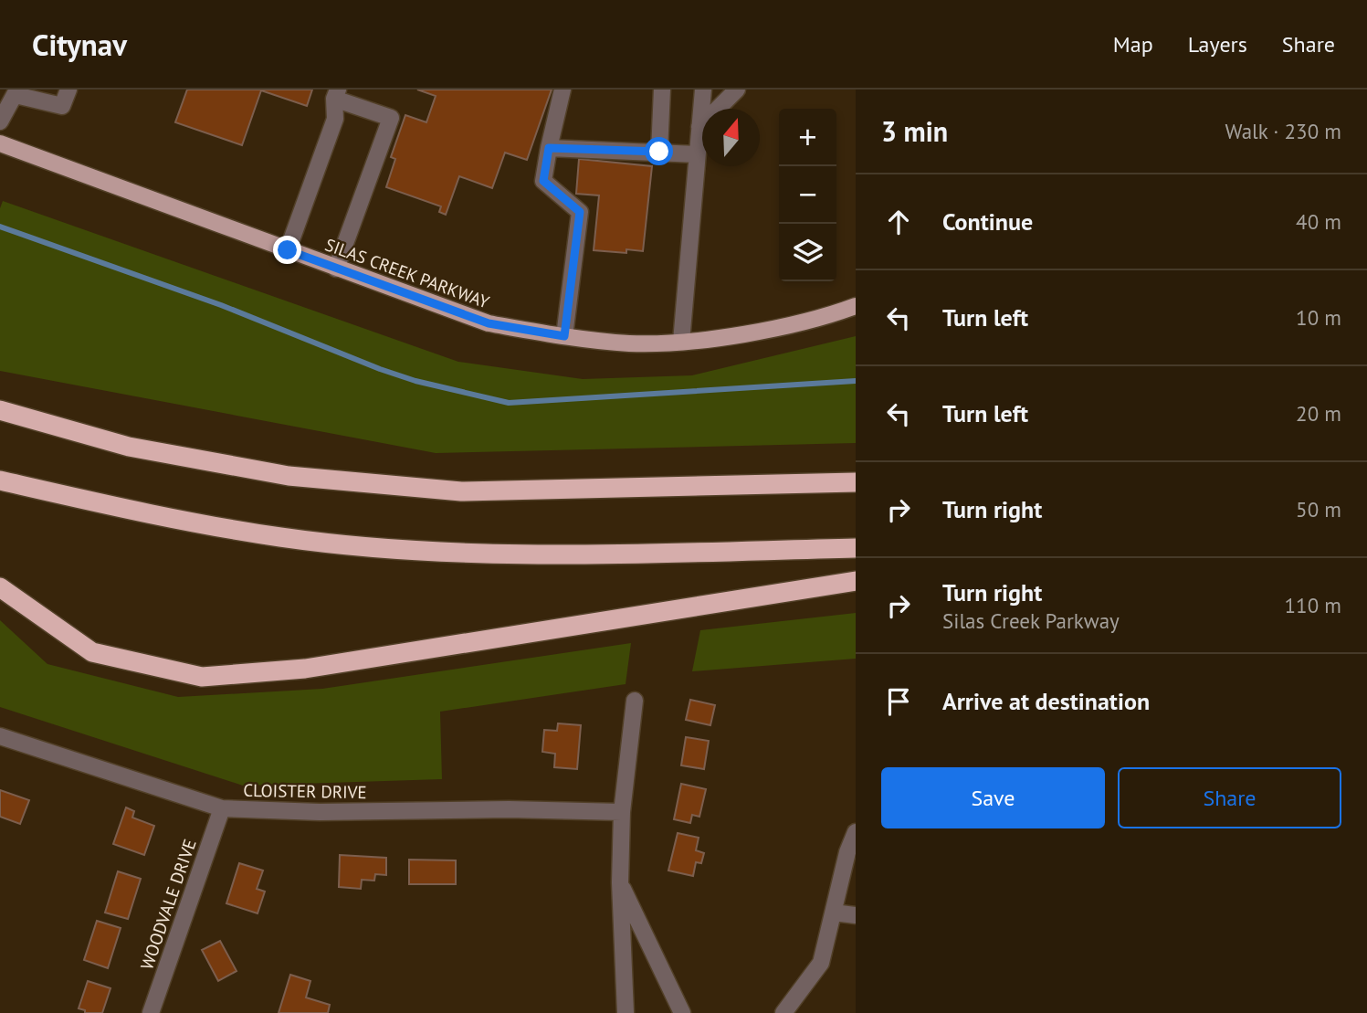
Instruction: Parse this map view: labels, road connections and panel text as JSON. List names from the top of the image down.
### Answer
{
  "streets": {
    "main road": ["SILAS CREEK PARKWAY"],
    "street": ["CLOISTER DRIVE", "WOODVALE DRIVE"]
  },
  "crossings": [
    ["CLOISTER DRIVE", "WOODVALE DRIVE"]
  ],
  "north": "top",
  "page": {
    "header": "Citynav",
    "nav": ["Map", "Layers", "Share"],
    "heading": ["3 min", "Walk · 230 m"],
    "map_buttons": ["+", "−"],
    "list": [
      ["Continue", "40 m"],
      ["Turn left", "10 m"],
      ["Turn left", "20 m"],
      ["Turn right", "50 m"],
      ["Turn right", "Silas Creek Parkway", "110 m"],
      "Arrive at destination"
    ],
    "buttons": ["Save", "Share"]
  }
}
